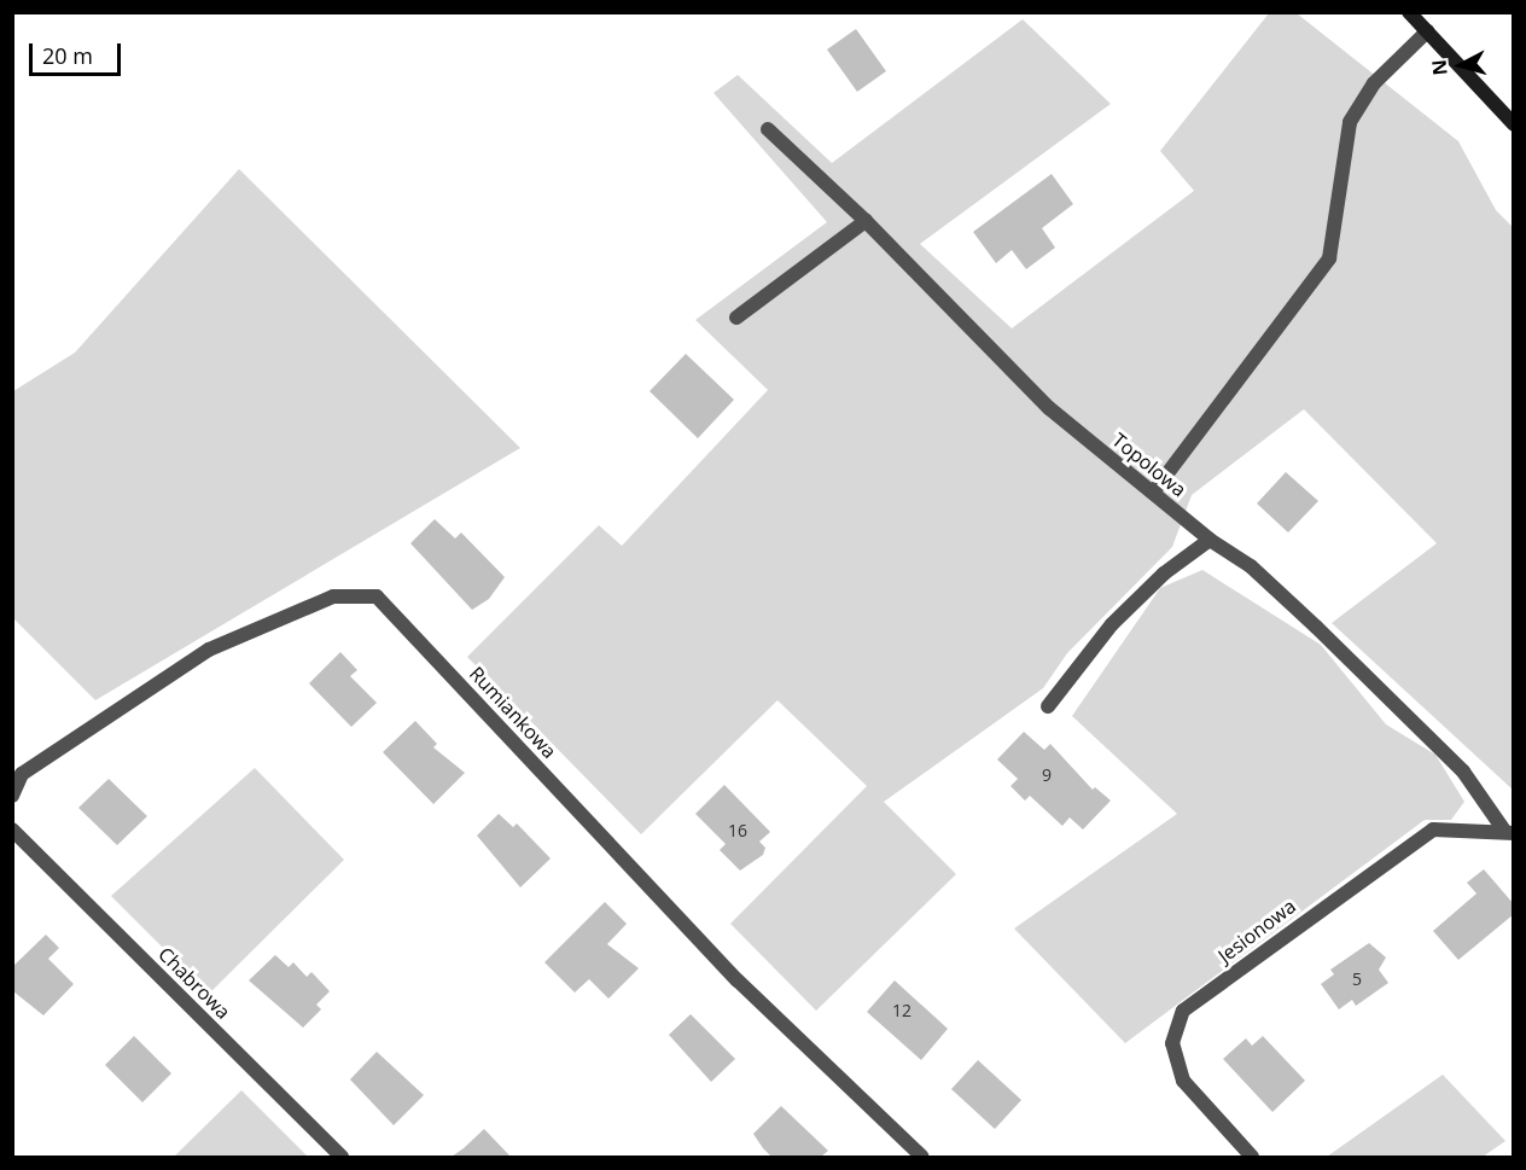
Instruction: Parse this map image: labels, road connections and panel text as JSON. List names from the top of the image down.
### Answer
{
  "streets": {
    "street": [
      "Topolowa",
      "Rumiankowa",
      "Jesionowa",
      "Chabrowa"
    ]
  },
  "crossings": [
    ["Topolowa", "Jesionowa"]
  ],
  "house_numbers": [
    "9",
    "16",
    "5",
    "12"
  ],
  "scale_bar": "20 m",
  "north": "left"
}
